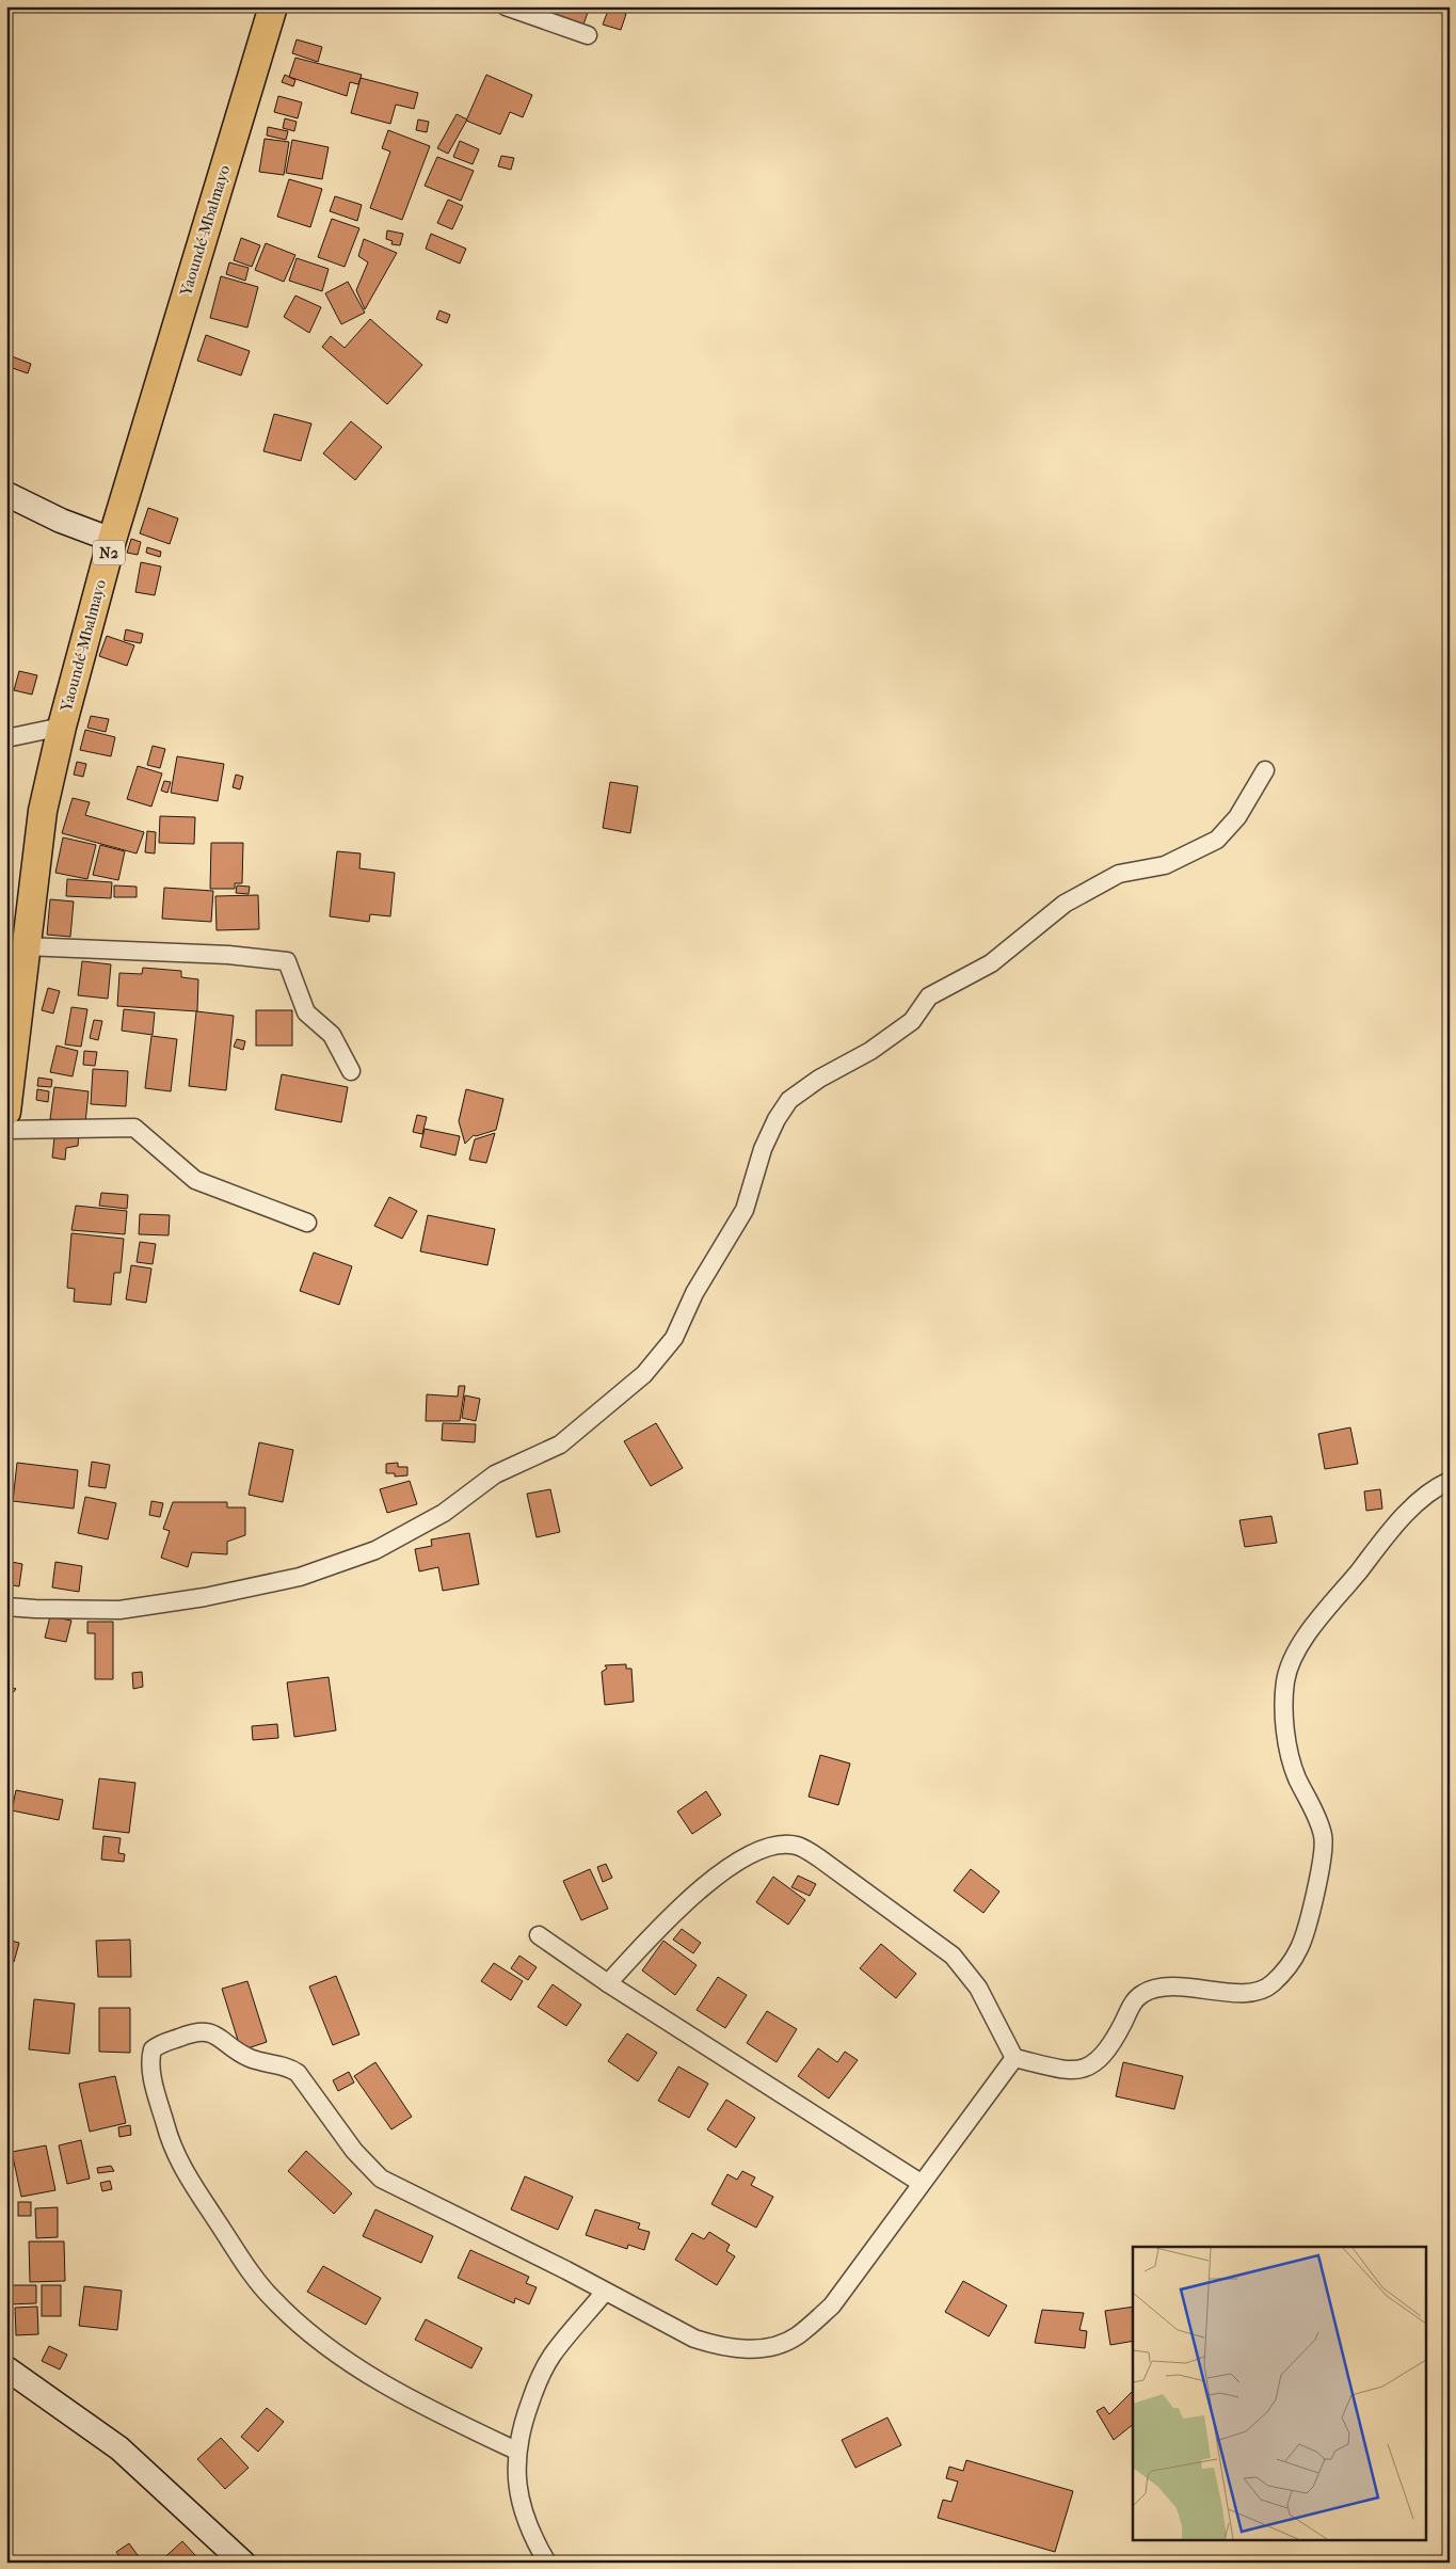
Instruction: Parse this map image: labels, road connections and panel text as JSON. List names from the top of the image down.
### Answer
{
  "streets": {
    "highway": ["Yaoundé-Mbalmayo", "N2"]
  }
}
